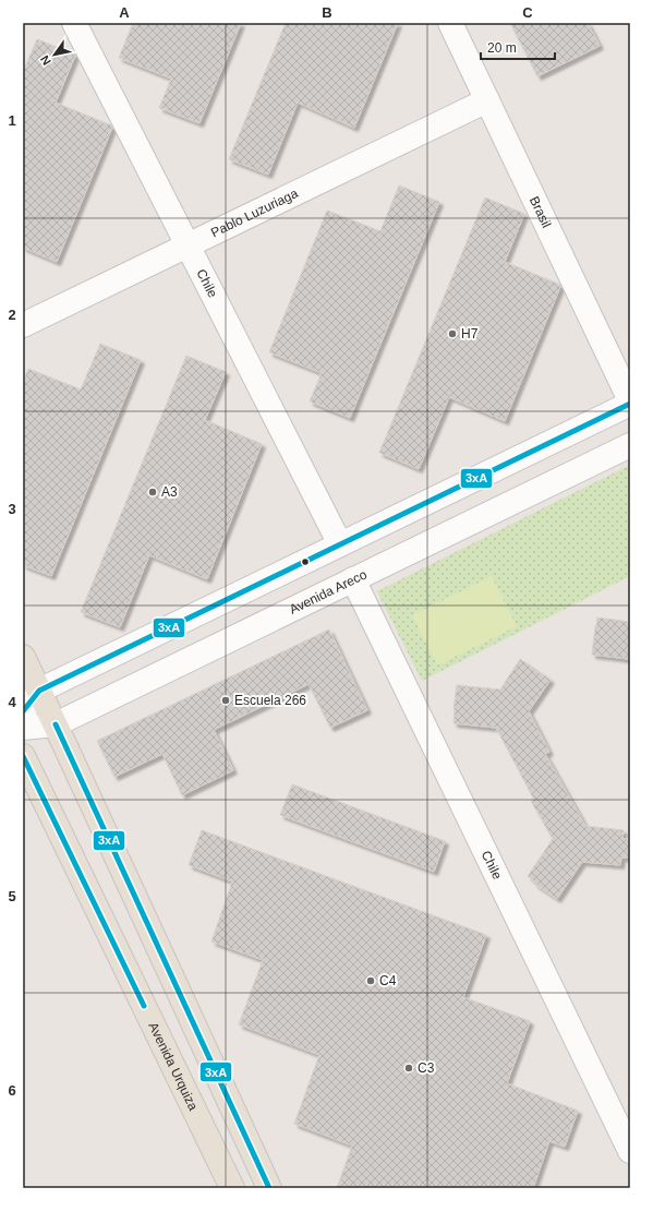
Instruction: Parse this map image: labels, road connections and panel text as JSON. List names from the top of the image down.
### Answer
{
  "streets": {
    "main road": ["Avenida Urquiza"],
    "street": [
      "Brasil",
      "Pablo Luzuriaga",
      "Chile",
      "Avenida Areco"
    ]
  },
  "crossings": [
    ["Brasil", "Pablo Luzuriaga"],
    ["Pablo Luzuriaga", "Chile"],
    ["Chile", "Avenida Areco"]
  ],
  "places": [
    "H7",
    "A3",
    "Escuela 266",
    "C4",
    "C3"
  ],
  "lines": ["transit line 3xA"],
  "scale_bar": "20 m",
  "north": "bottom left",
  "grid": {
    "columns": ["A", "B", "C"],
    "rows": [
      "1",
      "2",
      "3",
      "4",
      "5",
      "6"
    ]
  }
}
